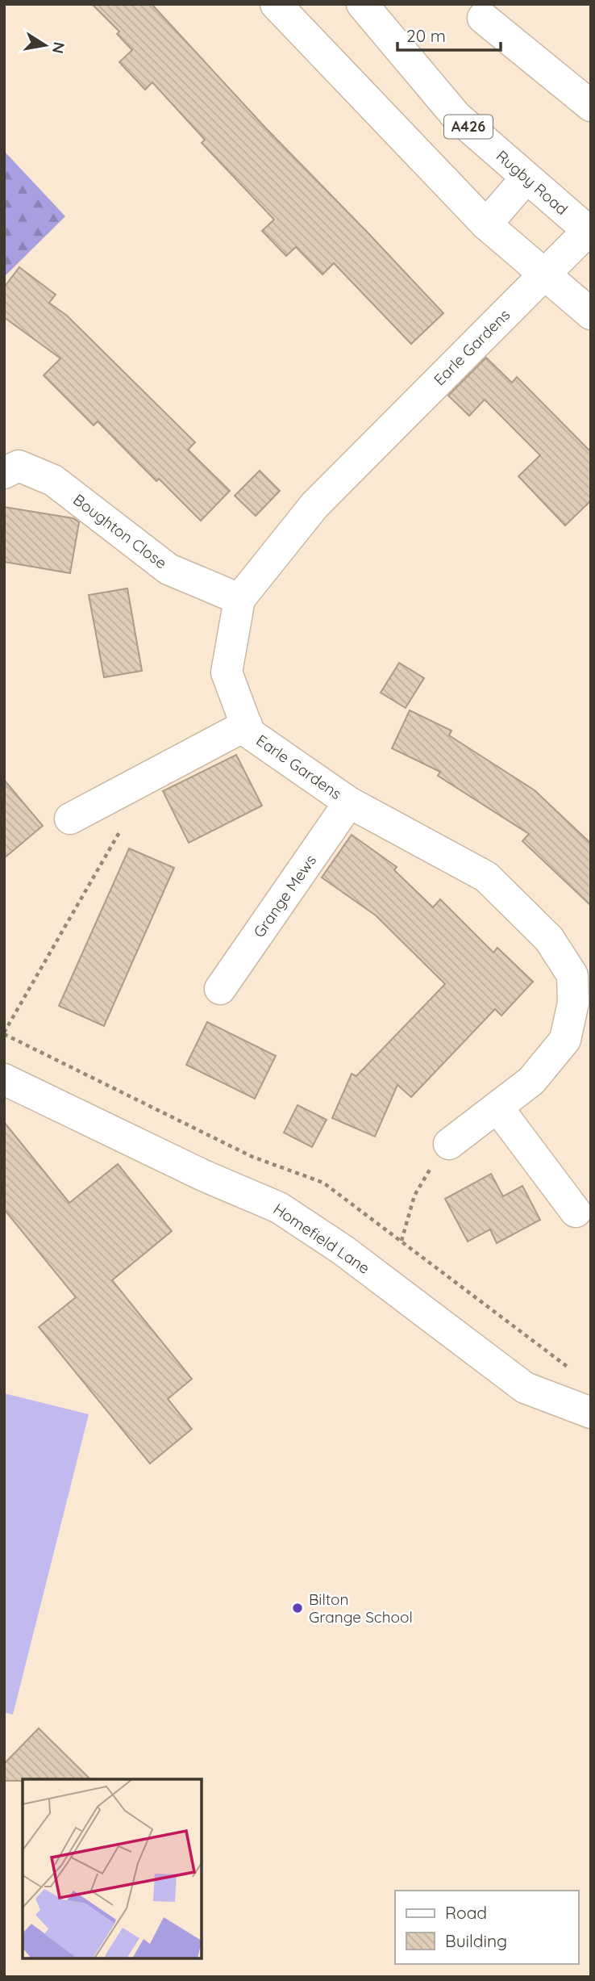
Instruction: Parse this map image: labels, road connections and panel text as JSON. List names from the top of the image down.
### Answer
{
  "streets": {
    "street": [
      "A426",
      "Rugby Road",
      "Earle Gardens",
      "Boughton Close",
      "Grange Mews",
      "Homefield Lane"
    ]
  },
  "crossings": [
    ["Rugby Road", "Earle Gardens"],
    ["Earle Gardens", "Boughton Close"],
    ["Earle Gardens", "Grange Mews"]
  ],
  "places": ["Bilton Grange School"],
  "legend": ["Road", "Building"],
  "scale_bar": "20 m",
  "north": "right"
}
